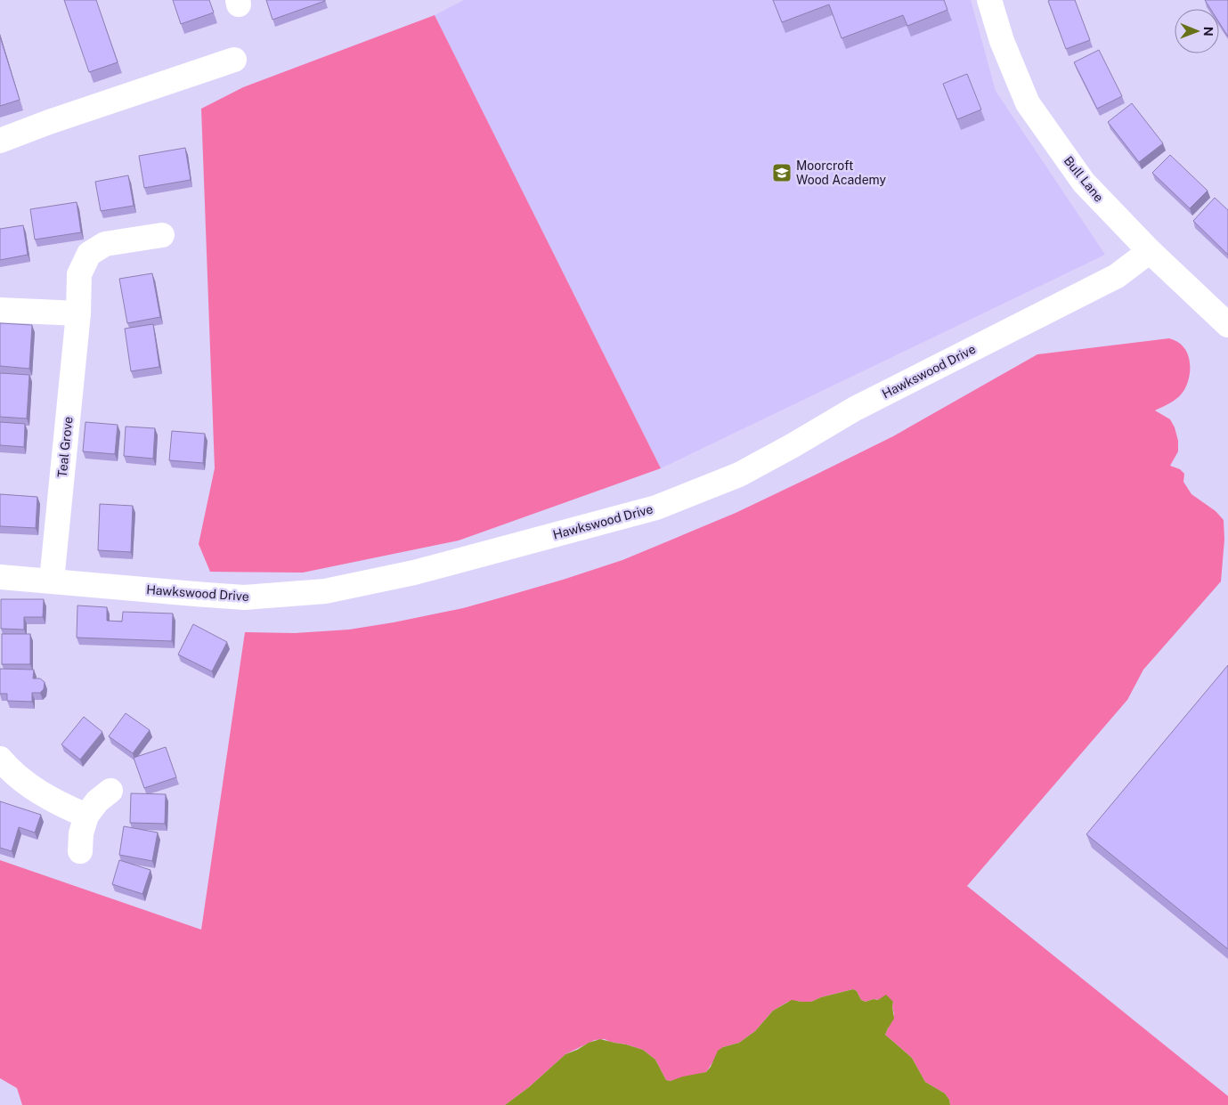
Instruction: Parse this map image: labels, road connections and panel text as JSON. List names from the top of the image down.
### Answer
{
  "streets": {
    "street": ["Bull Lane", "Hawkswood Drive", "Teal Grove"]
  },
  "crossings": [
    ["Bull Lane", "Hawkswood Drive"],
    ["Hawkswood Drive", "Teal Grove"]
  ],
  "places": {
    "school or university": ["Moorcroft Wood Academy"]
  },
  "north": "right"
}
